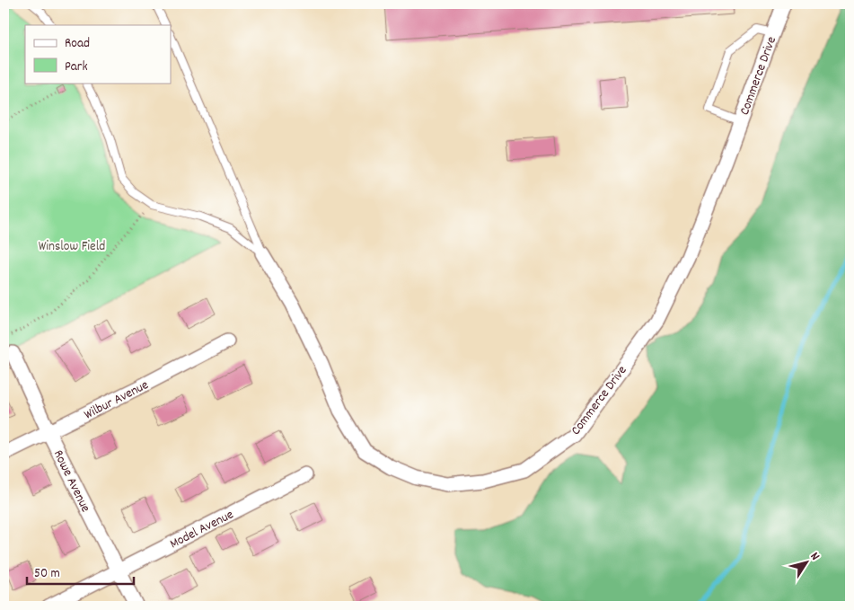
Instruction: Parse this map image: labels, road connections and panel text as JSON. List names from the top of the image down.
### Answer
{
  "streets": {
    "street": [
      "Commerce Drive",
      "Wilbur Avenue",
      "Rowe Avenue",
      "Model Avenue"
    ]
  },
  "crossings": [
    ["Wilbur Avenue", "Rowe Avenue"],
    ["Rowe Avenue", "Model Avenue"]
  ],
  "parks": ["Winslow Field"],
  "legend": ["Road", "Park"],
  "scale_bar": "50 m",
  "north": "top right"
}
